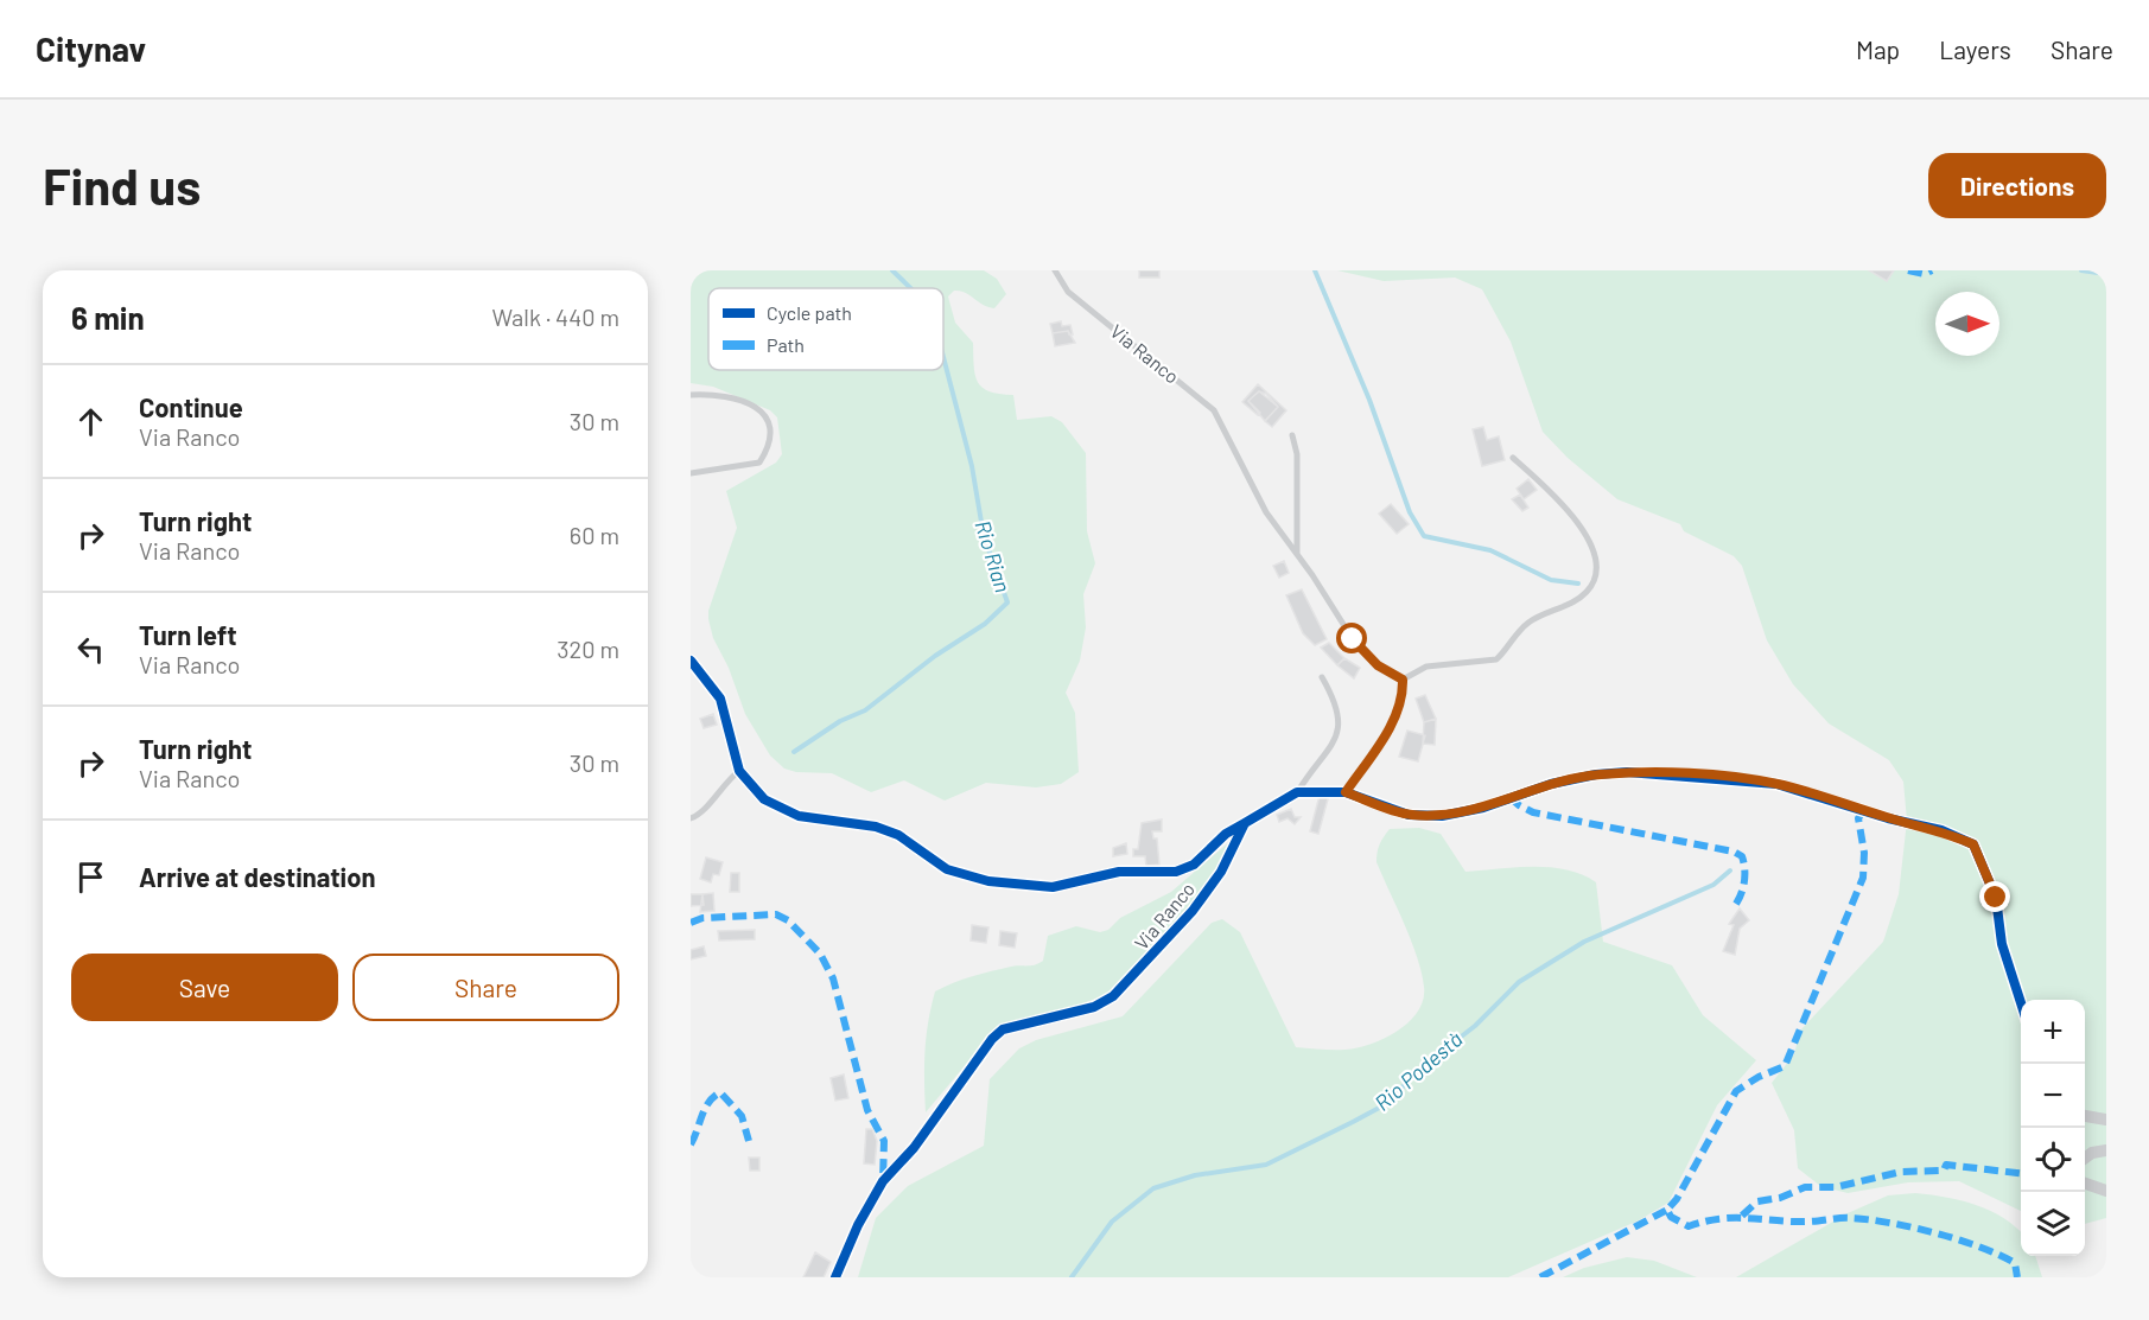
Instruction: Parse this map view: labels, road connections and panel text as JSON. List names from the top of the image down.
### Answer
{
  "streets": {
    "street": ["Via Ranco"]
  },
  "water": ["Rio Rian", "Rio Podestà"],
  "legend": ["Cycle path", "Path"],
  "north": "right",
  "page": {
    "header": "Citynav",
    "nav": ["Map", "Layers", "Share"],
    "buttons": [
      "Directions",
      ["Save", "Share"]
    ],
    "title": "Find us",
    "heading": ["6 min", "Walk · 440 m"],
    "list": [
      ["Continue", "Via Ranco", "30 m"],
      ["Turn right", "Via Ranco", "60 m"],
      ["Turn left", "Via Ranco", "320 m"],
      ["Turn right", "Via Ranco", "30 m"],
      "Arrive at destination"
    ],
    "map_buttons": ["+", "−"]
  }
}
